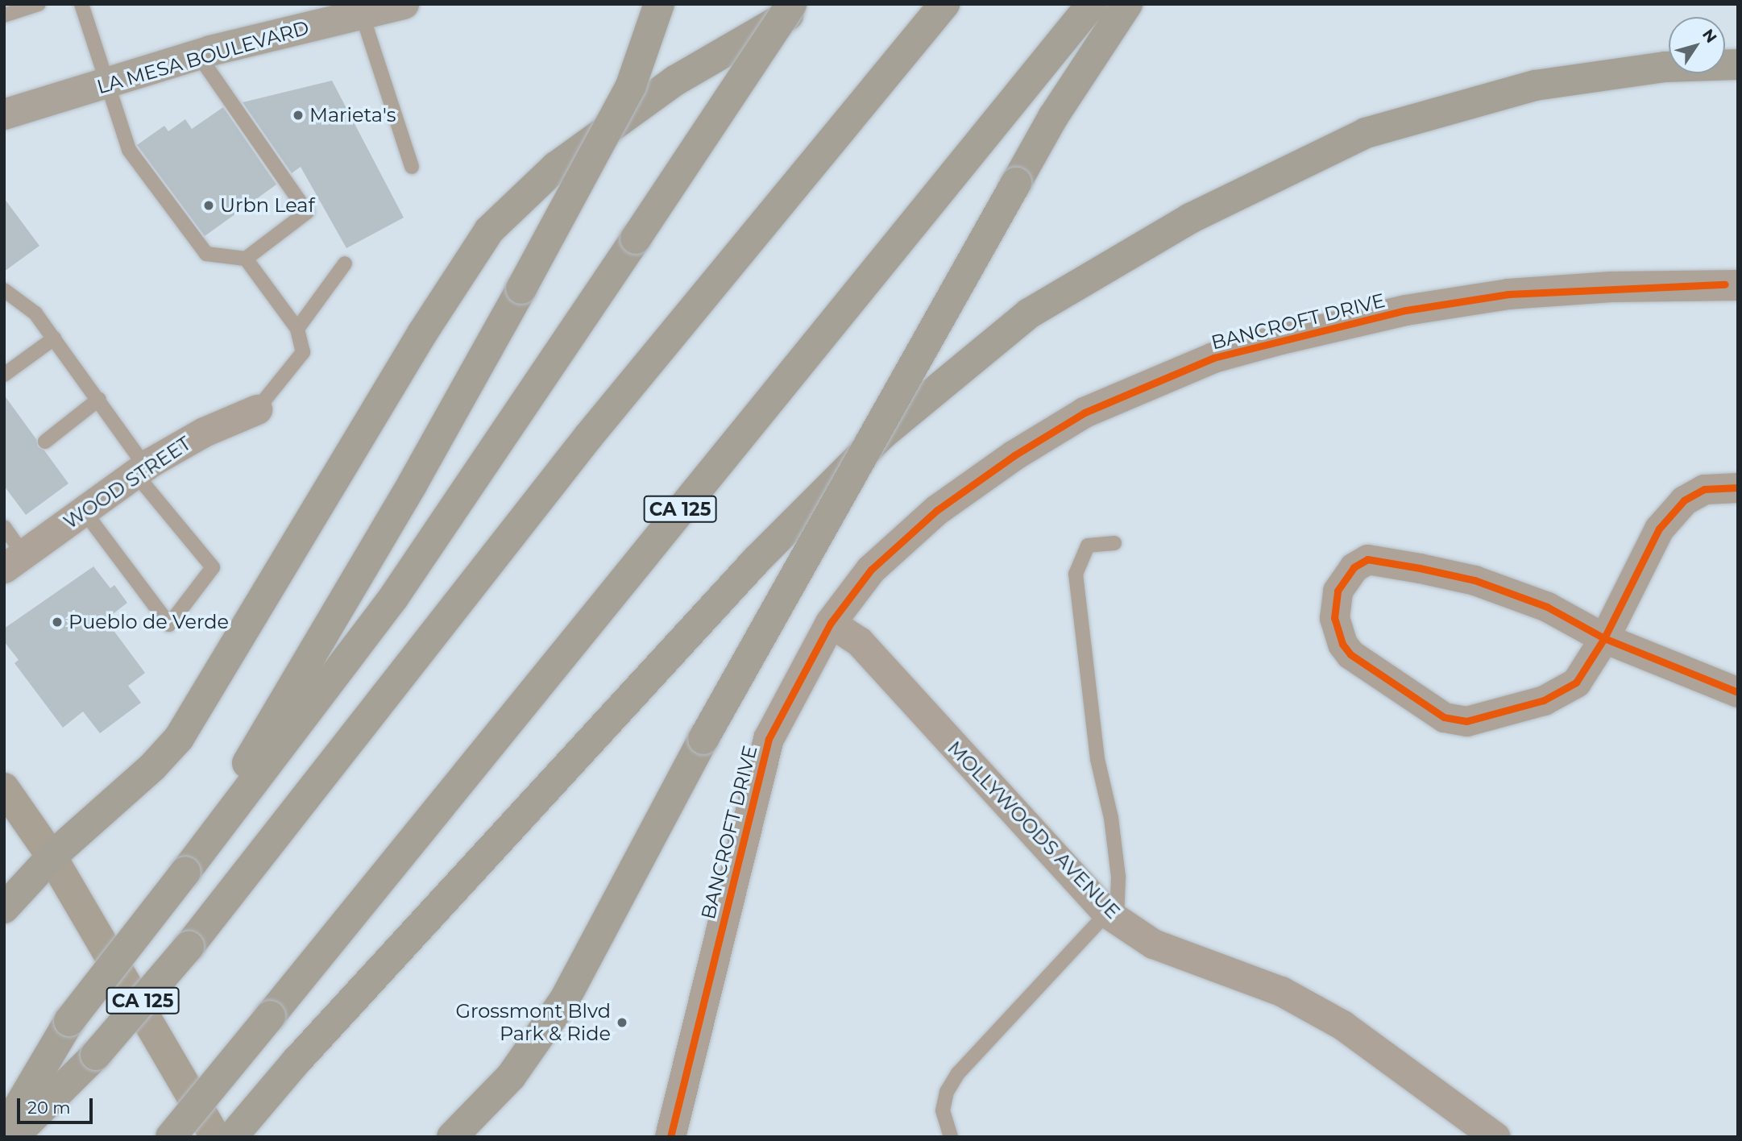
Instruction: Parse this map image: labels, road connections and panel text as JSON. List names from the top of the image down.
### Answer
{
  "streets": {
    "highway": ["CA 125"],
    "main road": ["LA MESA BOULEVARD"],
    "street": ["BANCROFT DRIVE", "WOOD STREET", "MOLLYWOODS AVENUE"]
  },
  "crossings": [
    ["BANCROFT DRIVE", "MOLLYWOODS AVENUE"]
  ],
  "places": [
    "Marieta's",
    "Urbn Leaf",
    "Pueblo de Verde",
    "Grossmont Blvd Park & Ride"
  ],
  "scale_bar": "20 m",
  "north": "top right"
}
